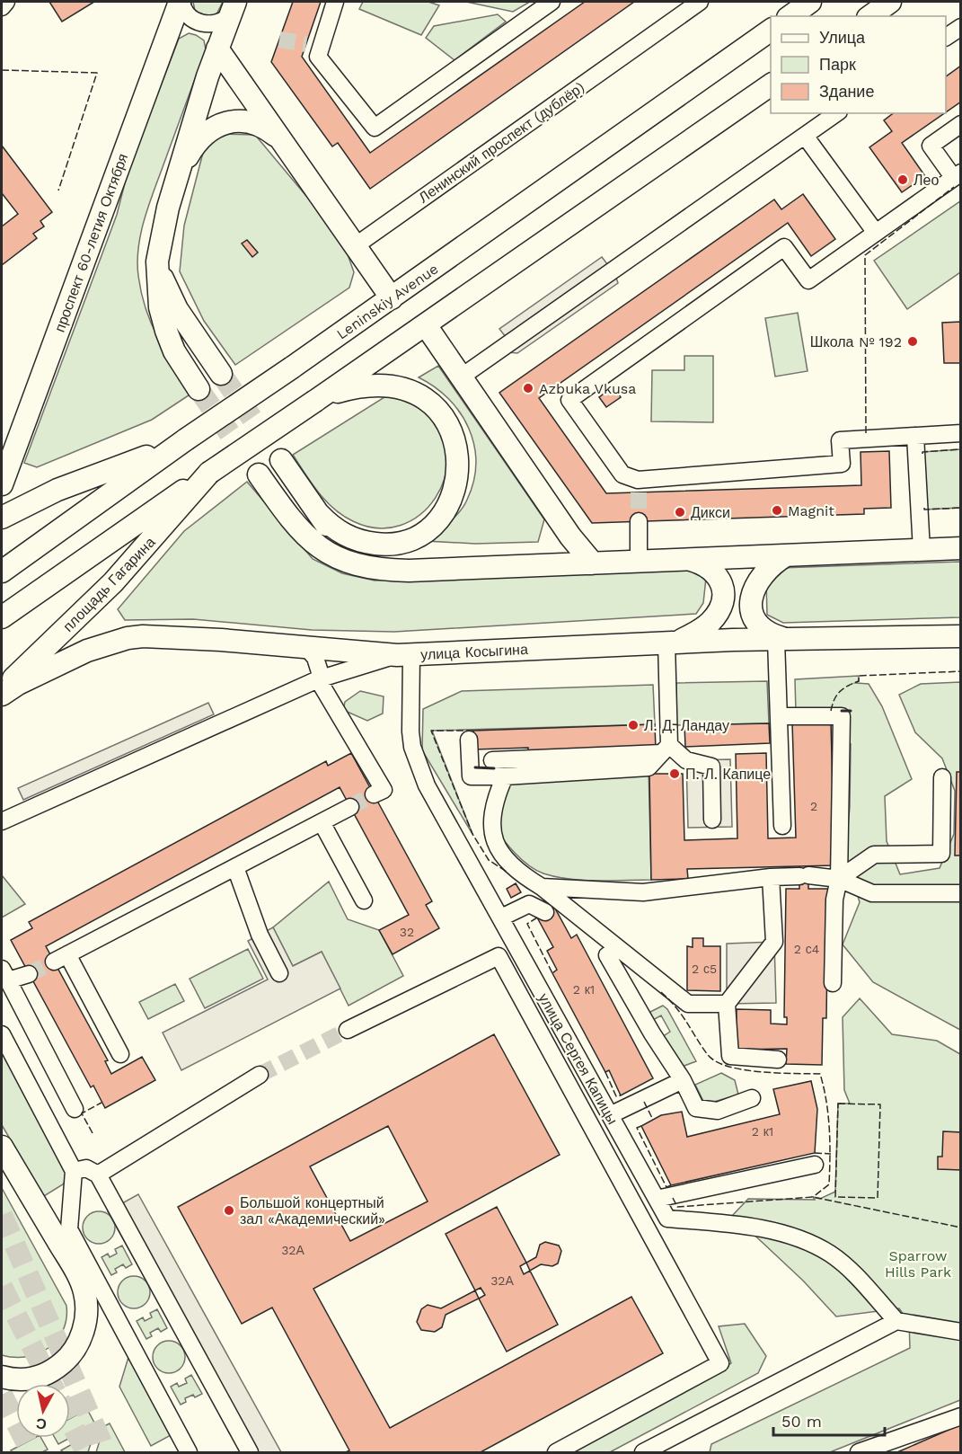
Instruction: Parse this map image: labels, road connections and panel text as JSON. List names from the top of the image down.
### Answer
{
  "streets": {
    "main road": [
      "проспект 60-летия Октября",
      "Leninskiy Avenue",
      "площадь Гагарина",
      "улица Косыгина"
    ],
    "street": ["Ленинский проспект (дублёр)", "улица Сергея Капицы"]
  },
  "crossings": [
    ["улица Косыгина", "улица Сергея Капицы"]
  ],
  "parks": ["Sparrow Hills Park"],
  "places": [
    "Лео",
    "Школа № 192",
    "Azbuka Vkusa",
    "Magnit",
    "Дикси",
    "Л. Д. Ландау",
    "П. Л. Капице",
    "Большой концертный зал «Академический»"
  ],
  "house_numbers": [
    "2",
    "32",
    "2 с4",
    "2 с5",
    "2 к1",
    "2 к1",
    "32А",
    "32А"
  ],
  "legend": ["Улица", "Парк", "Здание"],
  "scale_bar": "50 m",
  "north": "bottom"
}
